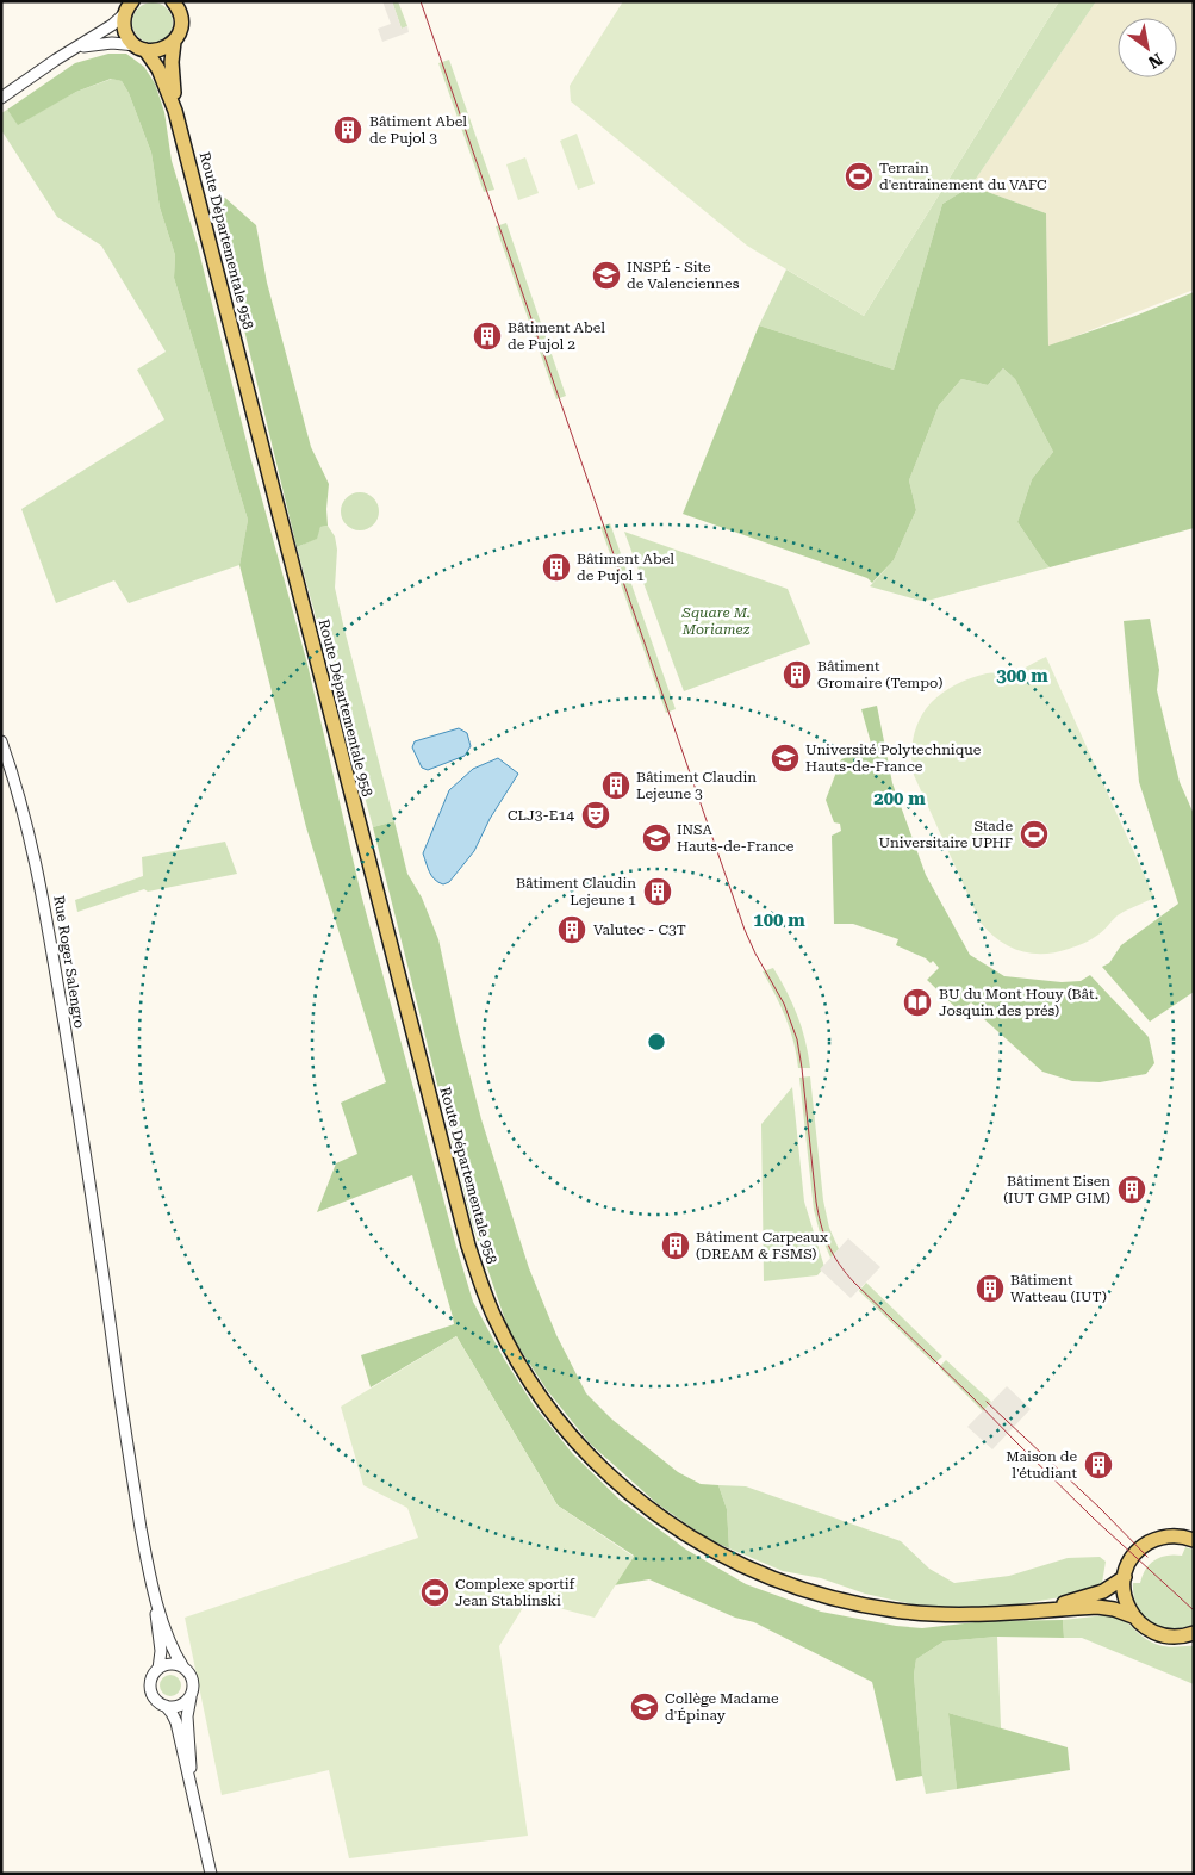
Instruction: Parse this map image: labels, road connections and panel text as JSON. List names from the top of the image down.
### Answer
{
  "streets": {
    "main road": ["Route Départementale 958"],
    "street": ["Rue Roger Salengro"]
  },
  "parks": ["Square M. Moriamez"],
  "places": {
    "building": [
      "Bâtiment Abel de Pujol 3",
      "Bâtiment Abel de Pujol 2",
      "Bâtiment Abel de Pujol 1",
      "Bâtiment Gromaire (Tempo)",
      "Bâtiment Claudin Lejeune 3",
      "Bâtiment Claudin Lejeune 1",
      "Valutec - C3T",
      "Bâtiment Eisen (IUT GMP GIM)",
      "Bâtiment Carpeaux (DREAM & FSMS)",
      "Bâtiment Watteau (IUT)",
      "Maison de l'étudiant"
    ],
    "sports": ["Terrain d'entrainement du VAFC", "Stade Universitaire UPHF", "Complexe sportif Jean Stablinski"],
    "school or university": [
      "INSPÉ - Site de Valenciennes",
      "Université Polytechnique Hauts-de-France",
      "INSA Hauts-de-France",
      "Collège Madame d'Épinay"
    ],
    "theatre": ["CLJ3-E14"],
    "library": ["BU du Mont Houy (Bât. Josquin des prés)"]
  },
  "north": "bottom right",
  "rings": ["300 m", "200 m", "100 m"]
}
